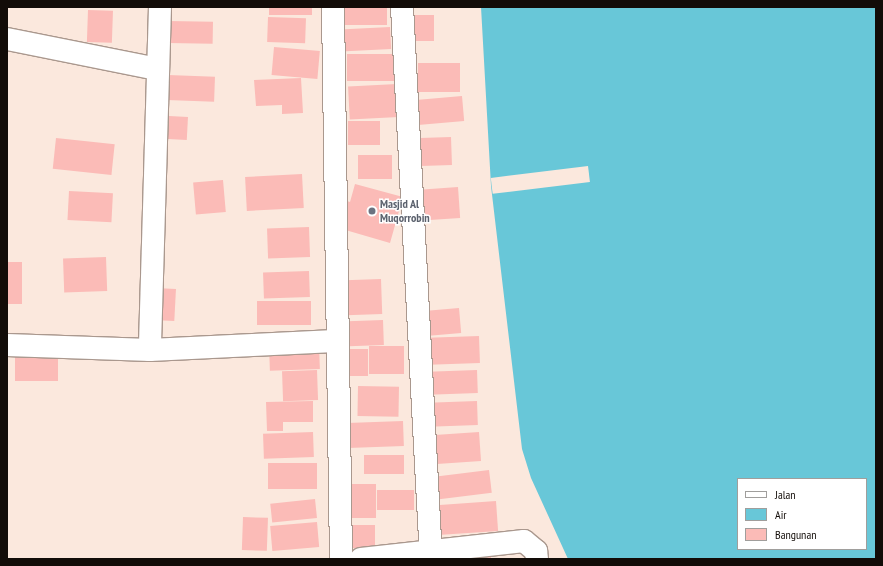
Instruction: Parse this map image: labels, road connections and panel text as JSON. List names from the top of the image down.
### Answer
{
  "places": ["Masjid Al Muqorrobin"],
  "legend": ["Jalan", "Air", "Bangunan"]
}
